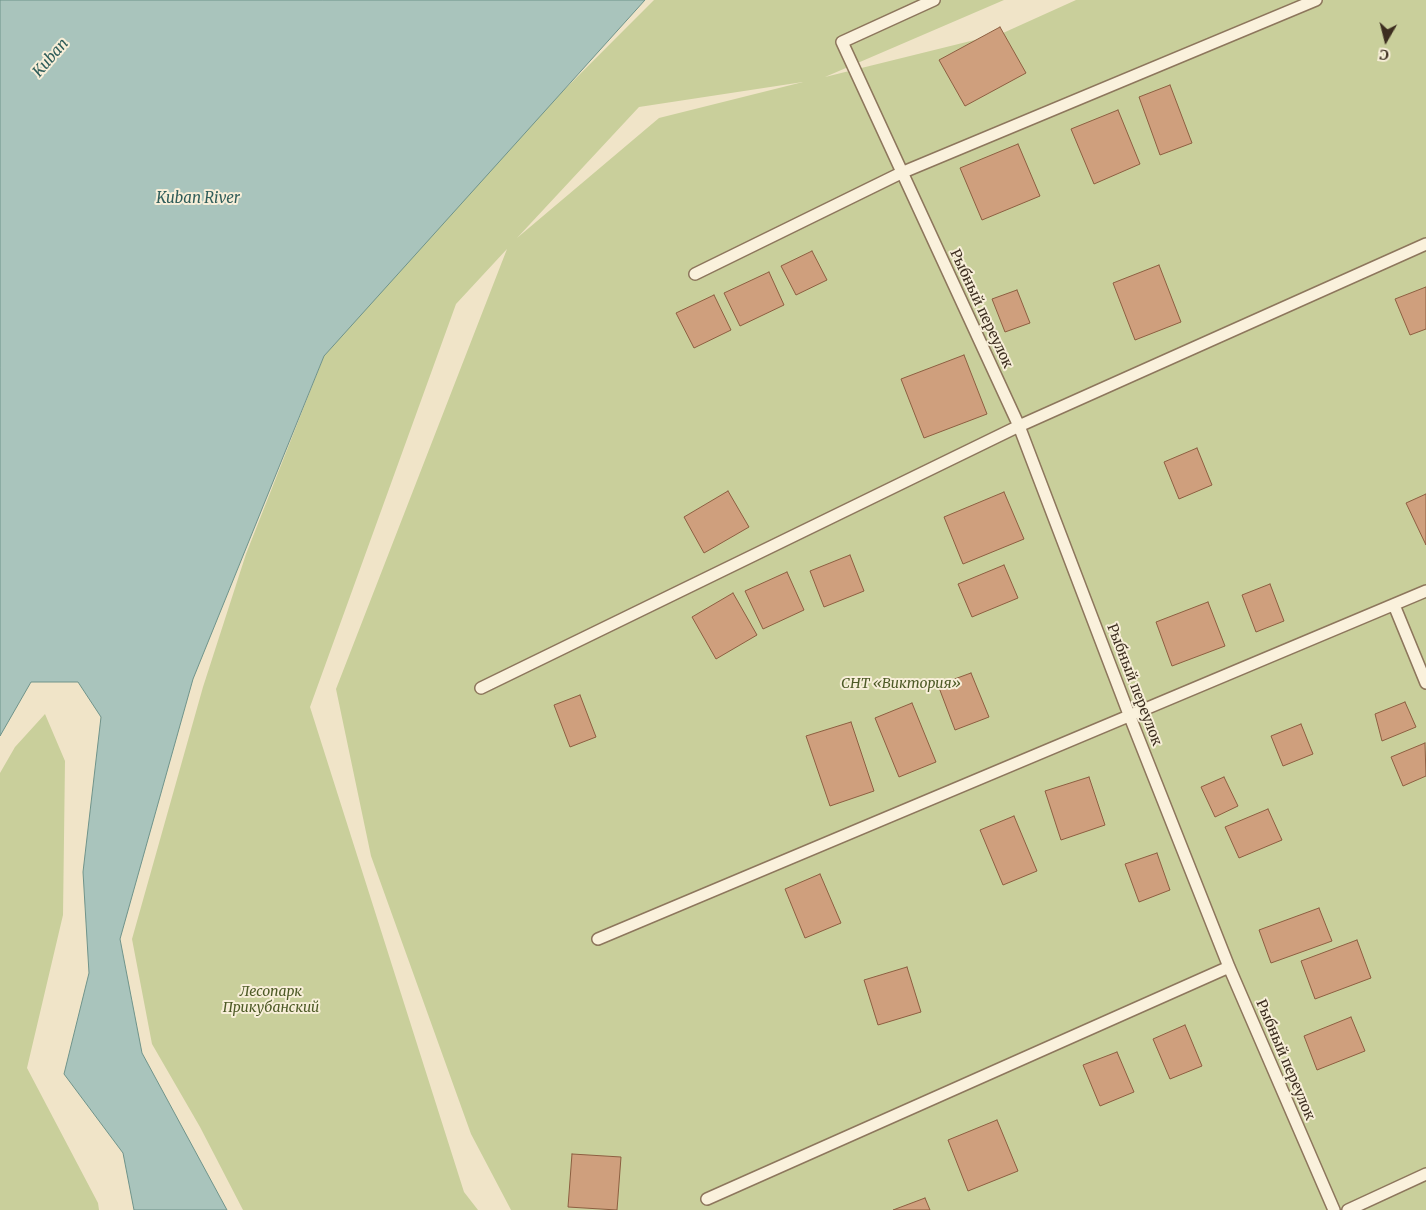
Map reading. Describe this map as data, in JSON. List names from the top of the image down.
{
  "streets": {
    "lane": ["Рыбный переулок"]
  },
  "water": ["Kuban", "Kuban River"],
  "parks": ["СНТ «Виктория»", "Лесопарк Прикубанский"],
  "north": "bottom"
}
